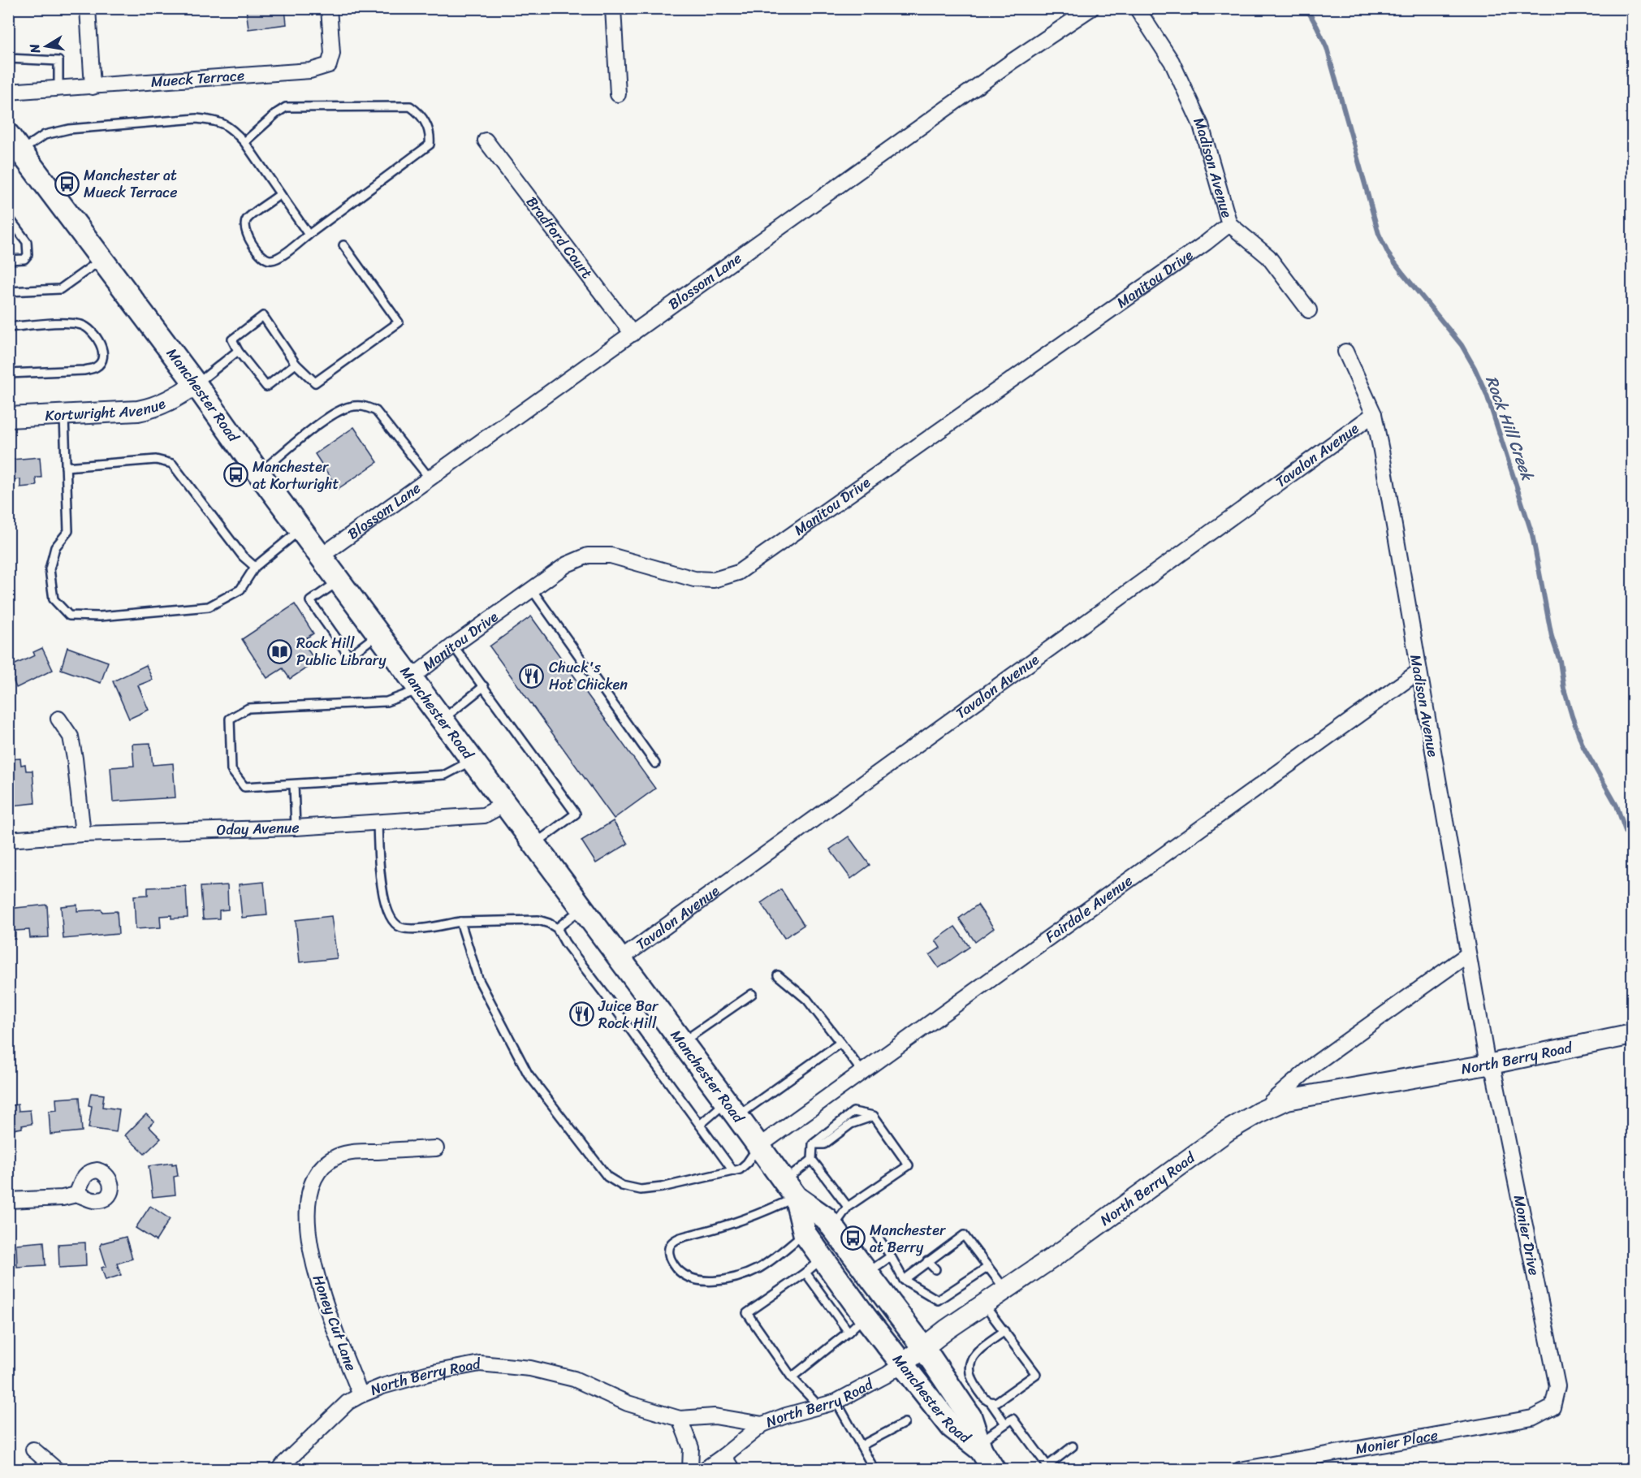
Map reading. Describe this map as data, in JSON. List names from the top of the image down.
{
  "streets": {
    "main road": ["Manchester Road", "Kortwright Avenue", "North Berry Road"],
    "street": [
      "Mueck Terrace",
      "Madison Avenue",
      "Bradford Court",
      "Manitou Drive",
      "Blossom Lane",
      "Tavalon Avenue",
      "Oday Avenue",
      "Fairdale Avenue",
      "Monier Drive",
      "Honey Cut Lane",
      "Monier Place"
    ]
  },
  "crossings": [
    ["Madison Avenue", "Manitou Drive"],
    ["Madison Avenue", "Tavalon Avenue"],
    ["Madison Avenue", "Fairdale Avenue"],
    ["Madison Avenue", "North Berry Road"],
    ["Madison Avenue", "Monier Drive"],
    ["Bradford Court", "Blossom Lane"],
    ["Manitou Drive", "Manchester Road"],
    ["Blossom Lane", "Manchester Road"],
    ["Manchester Road", "Kortwright Avenue"],
    ["Manchester Road", "Tavalon Avenue"],
    ["Manchester Road", "Oday Avenue"],
    ["Manchester Road", "Fairdale Avenue"],
    ["Manchester Road", "North Berry Road"],
    ["North Berry Road", "Monier Drive"],
    ["North Berry Road", "Honey Cut Lane"],
    ["Monier Drive", "Monier Place"]
  ],
  "water": ["Rock Hill Creek"],
  "places": {
    "bus stop": ["Manchester at Mueck Terrace", "Manchester at Kortwright", "Manchester at Berry"],
    "library": ["Rock Hill Public Library"],
    "restaurant": ["Chuck's Hot Chicken", "Juice Bar Rock Hill"]
  },
  "north": "left"
}
